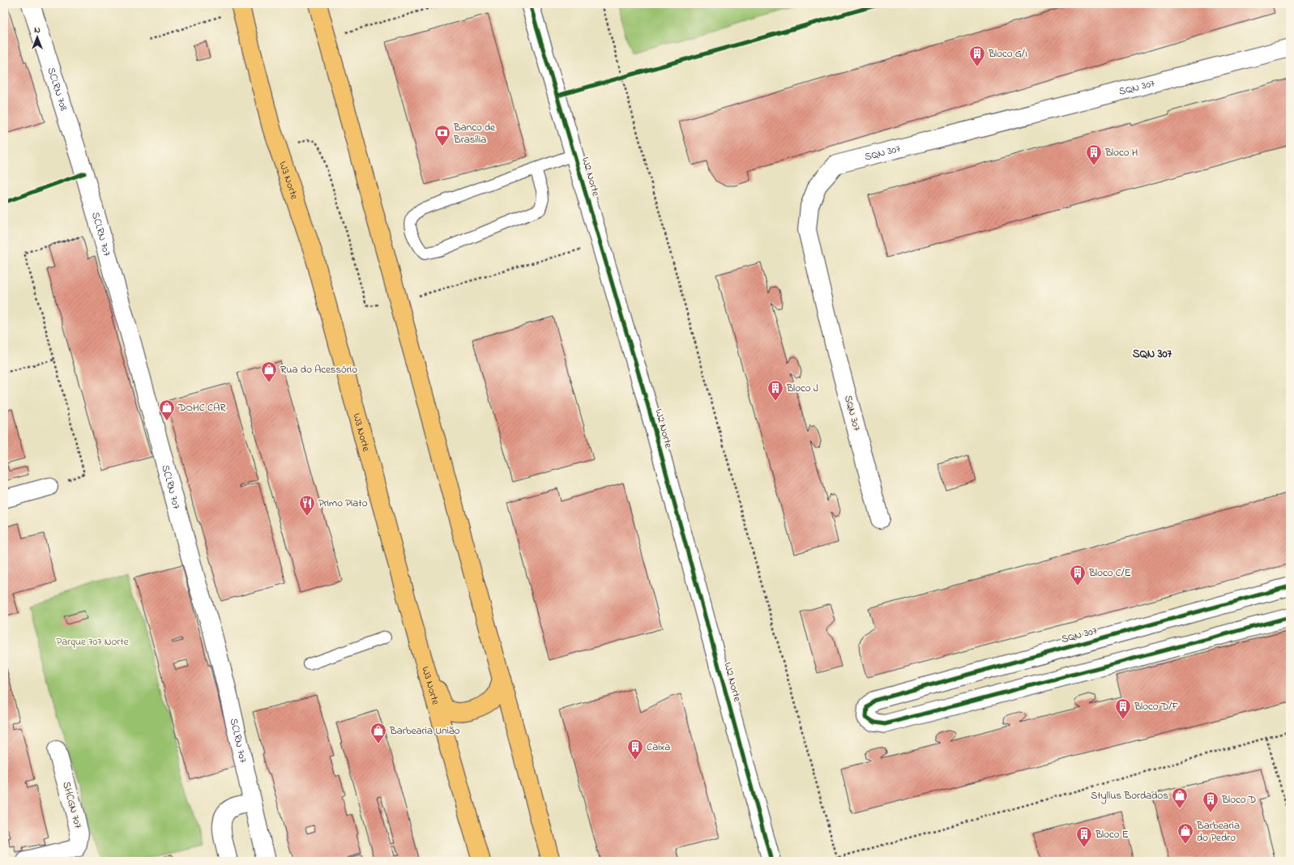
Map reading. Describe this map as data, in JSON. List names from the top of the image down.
{
  "streets": {
    "main road": ["W3 Norte"],
    "street": [
      "SQN 307",
      "SCLRN 708",
      "W2 Norte",
      "SCLRN 707",
      "SHCGN 707"
    ]
  },
  "crossings": [
    ["SCLRN 708", "SCLRN 707"]
  ],
  "districts": ["SQN 307"],
  "parks": ["Parque 707 Norte"],
  "places": {
    "building": [
      "Bloco G/I",
      "Bloco H",
      "Bloco J",
      "Bloco C/E",
      "Bloco D/F",
      "Caixa",
      "Bloco D",
      "Bloco E"
    ],
    "bank": ["Banco de Brasília"],
    "shop": [
      "Rua do Acessório",
      "DOHC CAR",
      "Barbearia União",
      "Styllus Bordados",
      "Barbearia do Pedro"
    ],
    "restaurant": ["Primo Piato"]
  },
  "north": "top"
}
